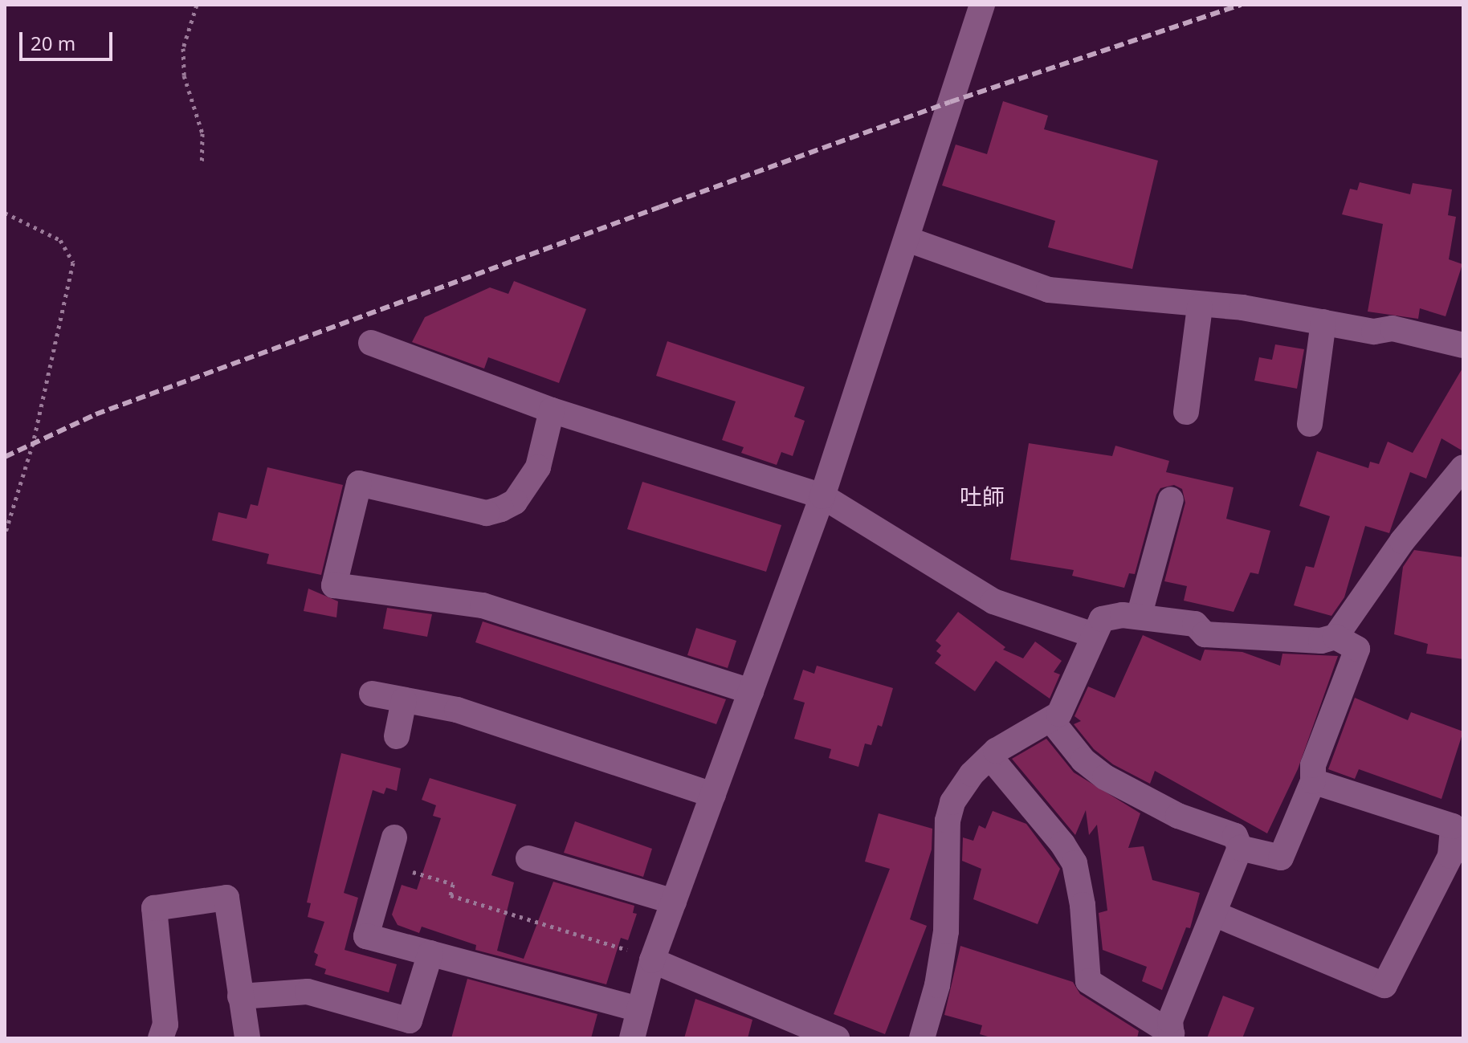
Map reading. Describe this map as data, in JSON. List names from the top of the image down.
{
  "districts": ["吐師"],
  "scale_bar": "20 m"
}
